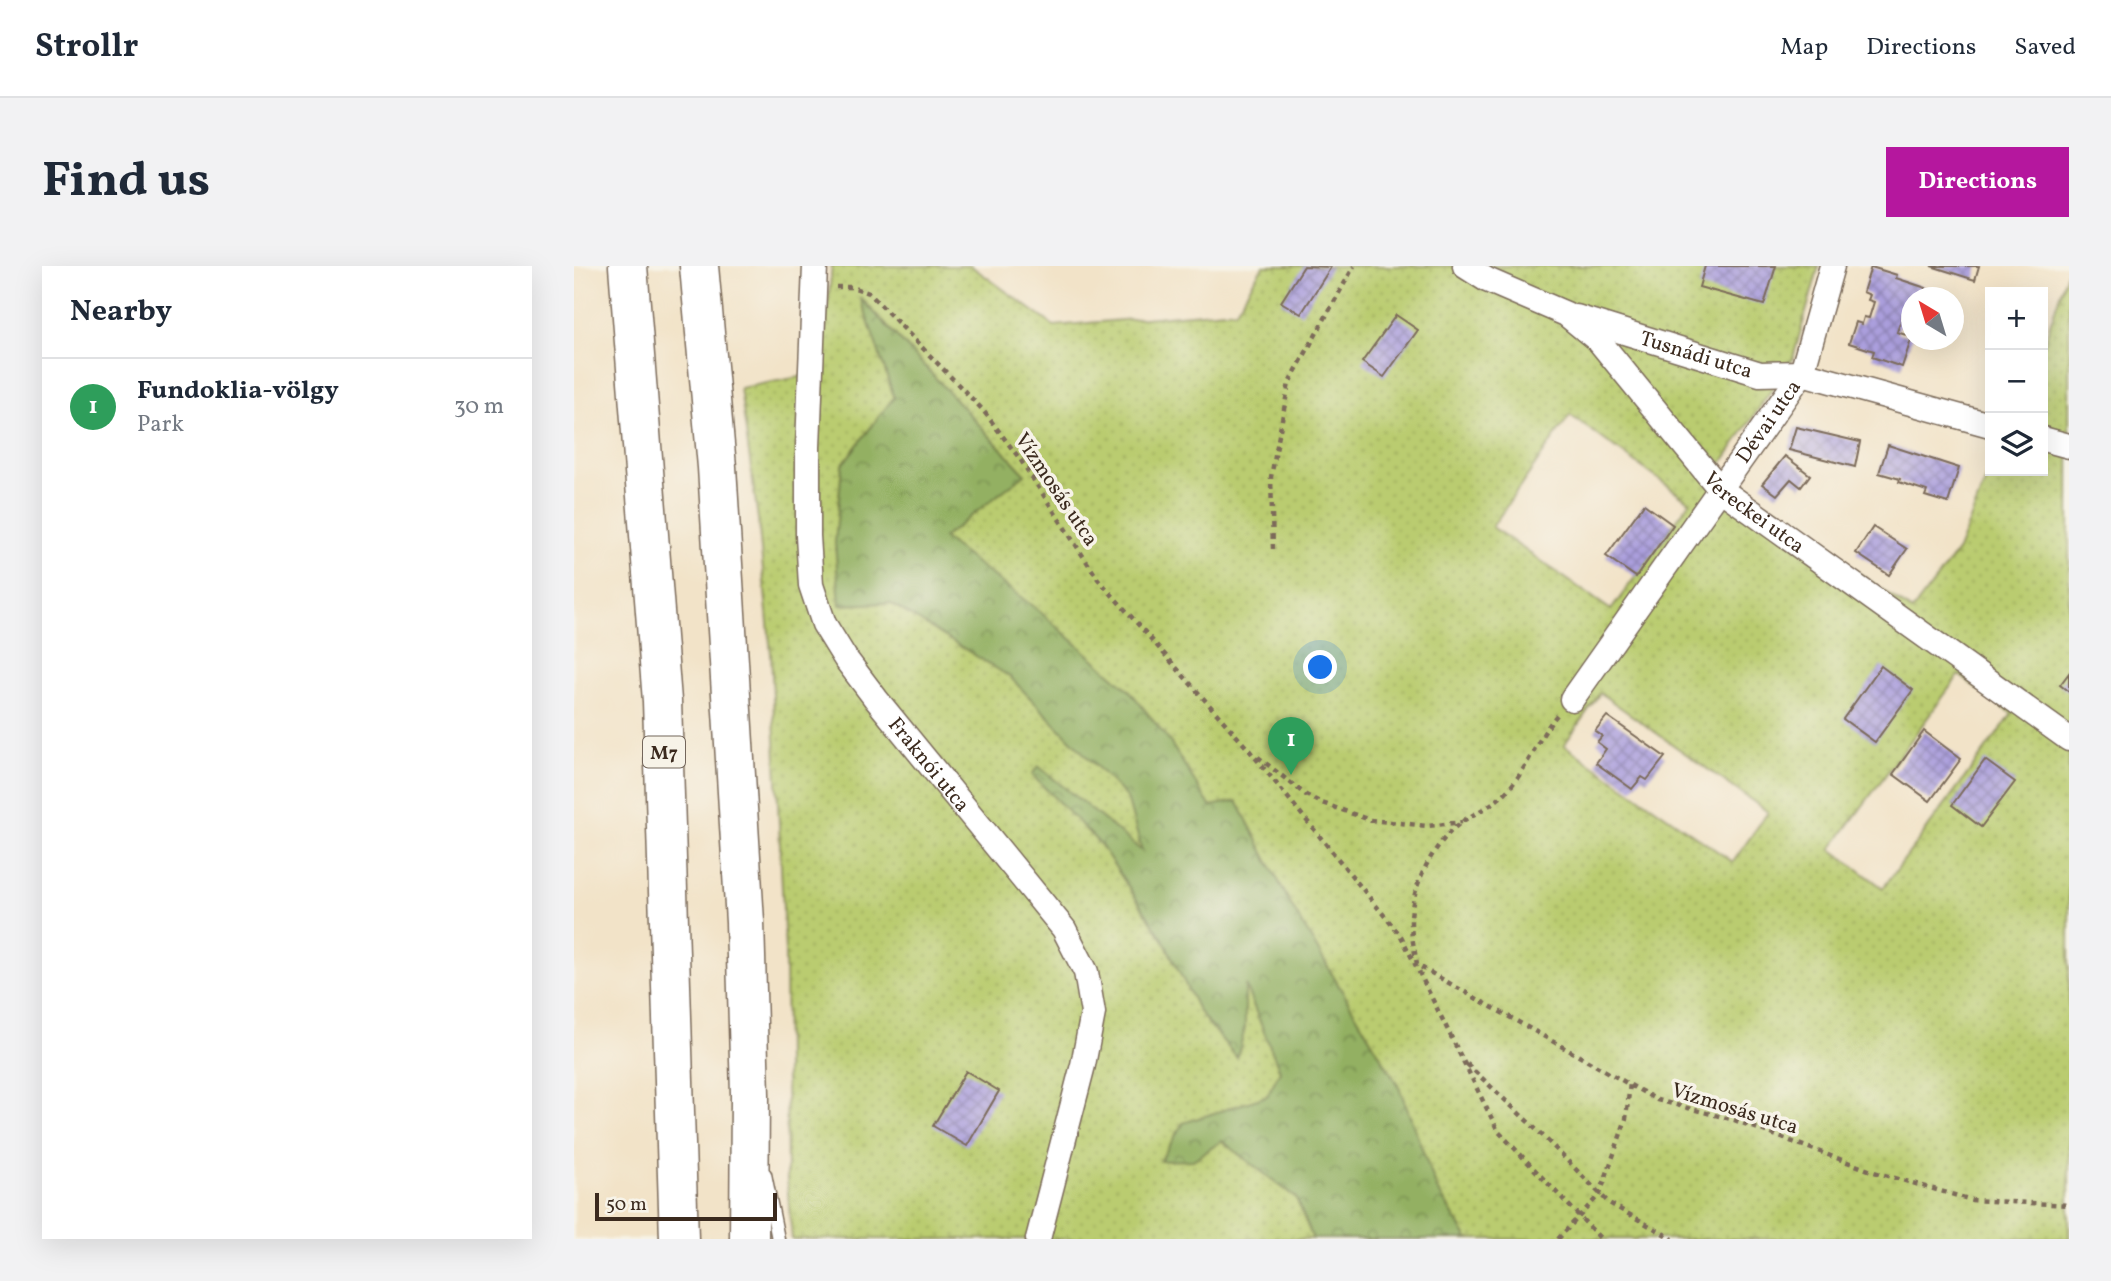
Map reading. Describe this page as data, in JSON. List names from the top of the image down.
{
  "streets": {
    "highway": ["M7"],
    "street": [
      "Tusnádi utca",
      "Dévai utca",
      "Vereckei utca",
      "Fraknói utca"
    ],
    "path": ["Vízmosás utca"]
  },
  "crossings": [
    ["Tusnádi utca", "Dévai utca"],
    ["Tusnádi utca", "Vereckei utca"],
    ["Dévai utca", "Vereckei utca"],
    ["Vízmosás utca", "Fraknói utca"]
  ],
  "scale_bar": "50 m",
  "north": "top left",
  "page": {
    "header": "Strollr",
    "nav": ["Map", "Directions", "Saved"],
    "buttons": "Directions",
    "title": "Find us",
    "heading": "Nearby",
    "map_buttons": ["+", "−"],
    "list": [
      {
        "mark": "1",
        "name": "Fundoklia-völgy",
        "note": "Park",
        "value": "30 m"
      }
    ],
    "pins": "1",
    "scale": "50 m"
  }
}
